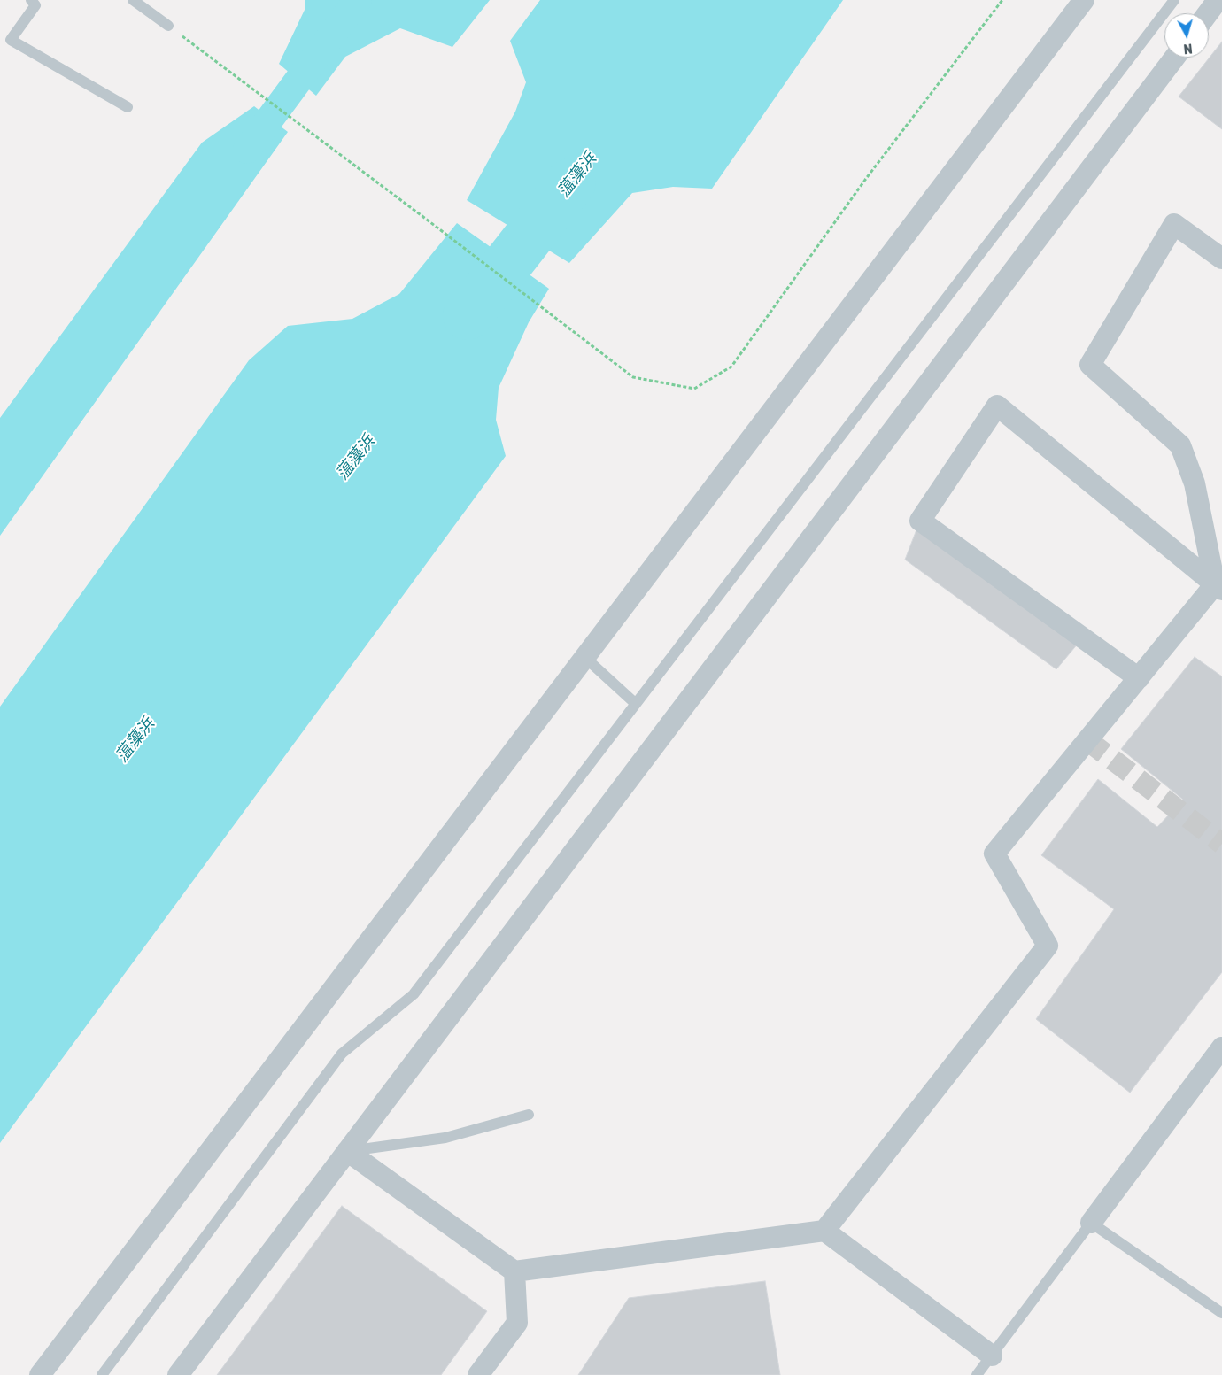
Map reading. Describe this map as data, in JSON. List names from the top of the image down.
{
  "water": ["蕰藻浜"],
  "north": "bottom"
}
